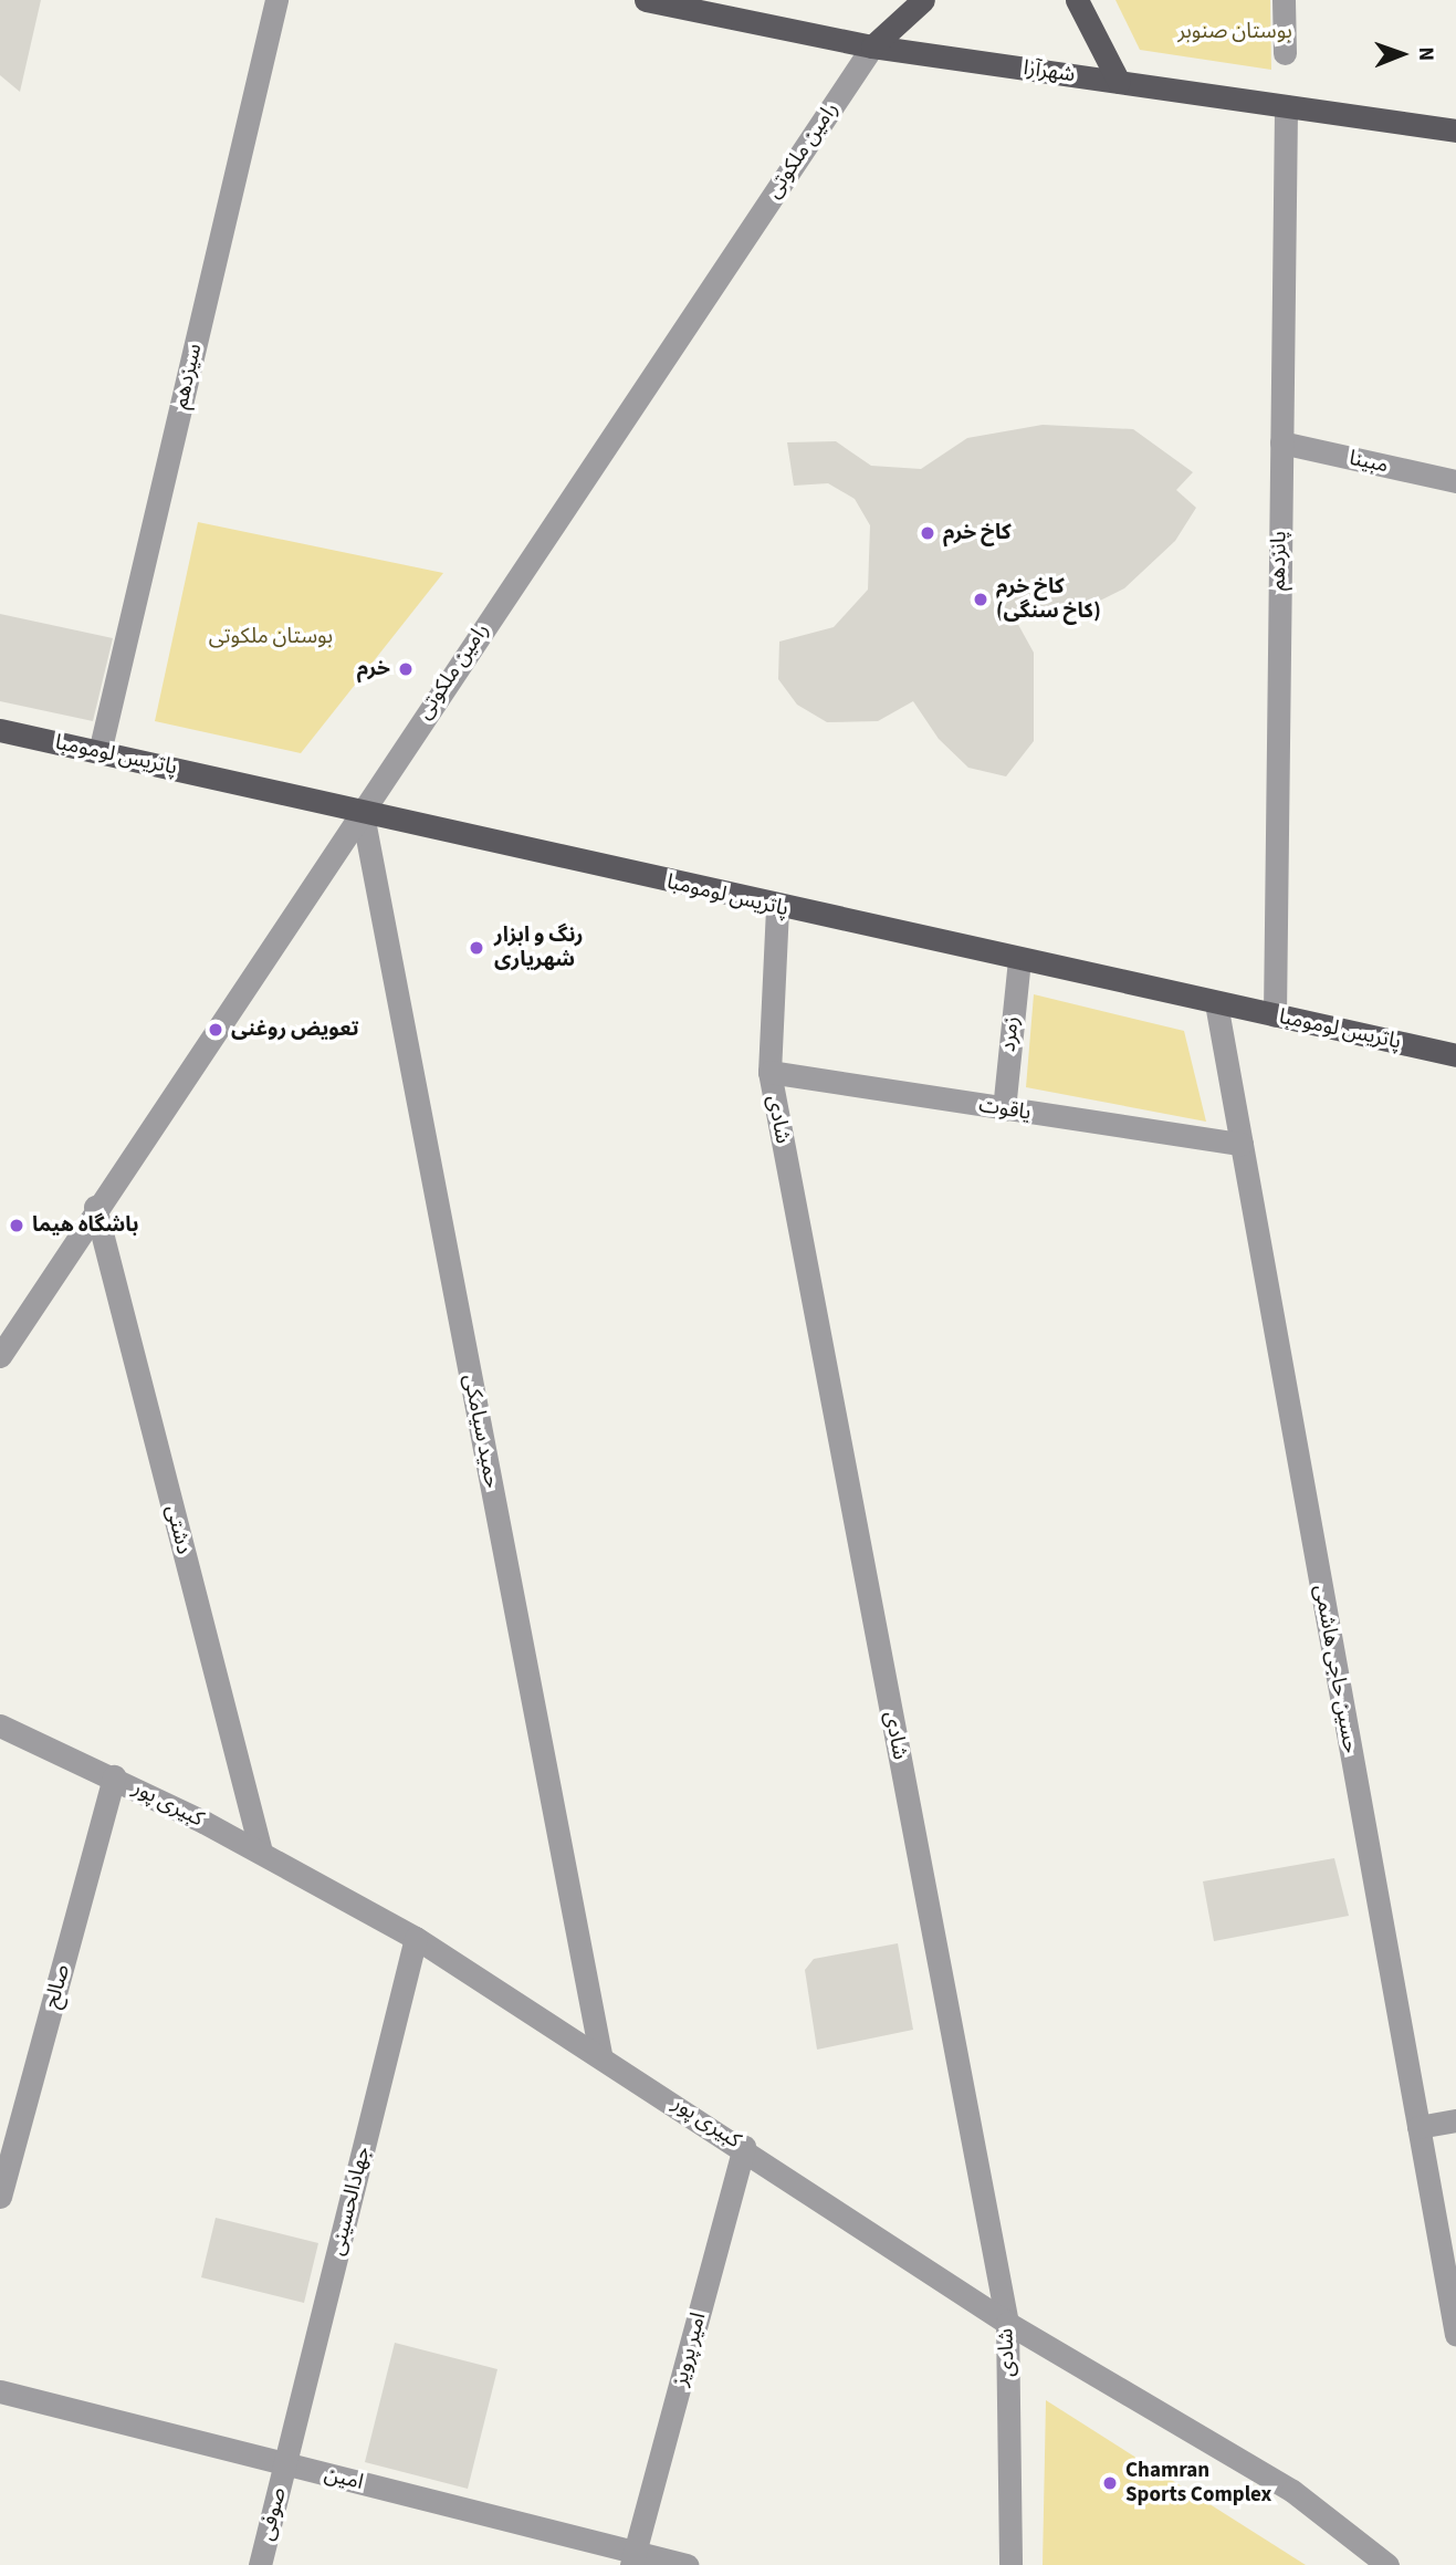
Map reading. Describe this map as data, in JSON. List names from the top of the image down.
{
  "streets": {
    "main road": ["شهرآرا", "رامین ملکوتی", "پاتریس لومومبا"],
    "street": [
      "سیزدهم",
      "مبینا",
      "پانزدهم",
      "زمرد",
      "یاقوت",
      "شادی",
      "حمید سیامکی",
      "دشتی",
      "حسین حاجی هاشمی",
      "کبیری پور",
      "صالح",
      "جهادالحسینی",
      "امیر پرویز",
      "امین",
      "صوفی"
    ]
  },
  "crossings": [
    ["شهرآرا", "رامین ملکوتی"],
    ["شهرآرا", "پانزدهم"],
    ["رامین ملکوتی", "پاتریس لومومبا"],
    ["رامین ملکوتی", "حمید سیامکی"],
    ["رامین ملکوتی", "دشتی"],
    ["سیزدهم", "پاتریس لومومبا"],
    ["مبینا", "پانزدهم"],
    ["پانزدهم", "پاتریس لومومبا"],
    ["پاتریس لومومبا", "زمرد"],
    ["پاتریس لومومبا", "شادی"],
    ["پاتریس لومومبا", "حمید سیامکی"],
    ["پاتریس لومومبا", "حسین حاجی هاشمی"],
    ["زمرد", "یاقوت"],
    ["یاقوت", "شادی"],
    ["یاقوت", "حسین حاجی هاشمی"],
    ["شادی", "کبیری پور"],
    ["حمید سیامکی", "کبیری پور"],
    ["دشتی", "کبیری پور"],
    ["کبیری پور", "صالح"],
    ["کبیری پور", "جهادالحسینی"],
    ["کبیری پور", "امیر پرویز"],
    ["جهادالحسینی", "امین"],
    ["جهادالحسینی", "صوفی"],
    ["امیر پرویز", "امین"],
    ["امین", "صوفی"]
  ],
  "parks": ["بوستان صنوبر", "بوستان ملکوتی"],
  "places": [
    "کاخ خرم",
    "کاخ خرم (کاخ سنگی)",
    "خرم",
    "رنگ و ابزار شهریاری",
    "تعویض روغنی",
    "باشگاه هیما",
    "Chamran Sports Complex"
  ],
  "north": "right"
}
